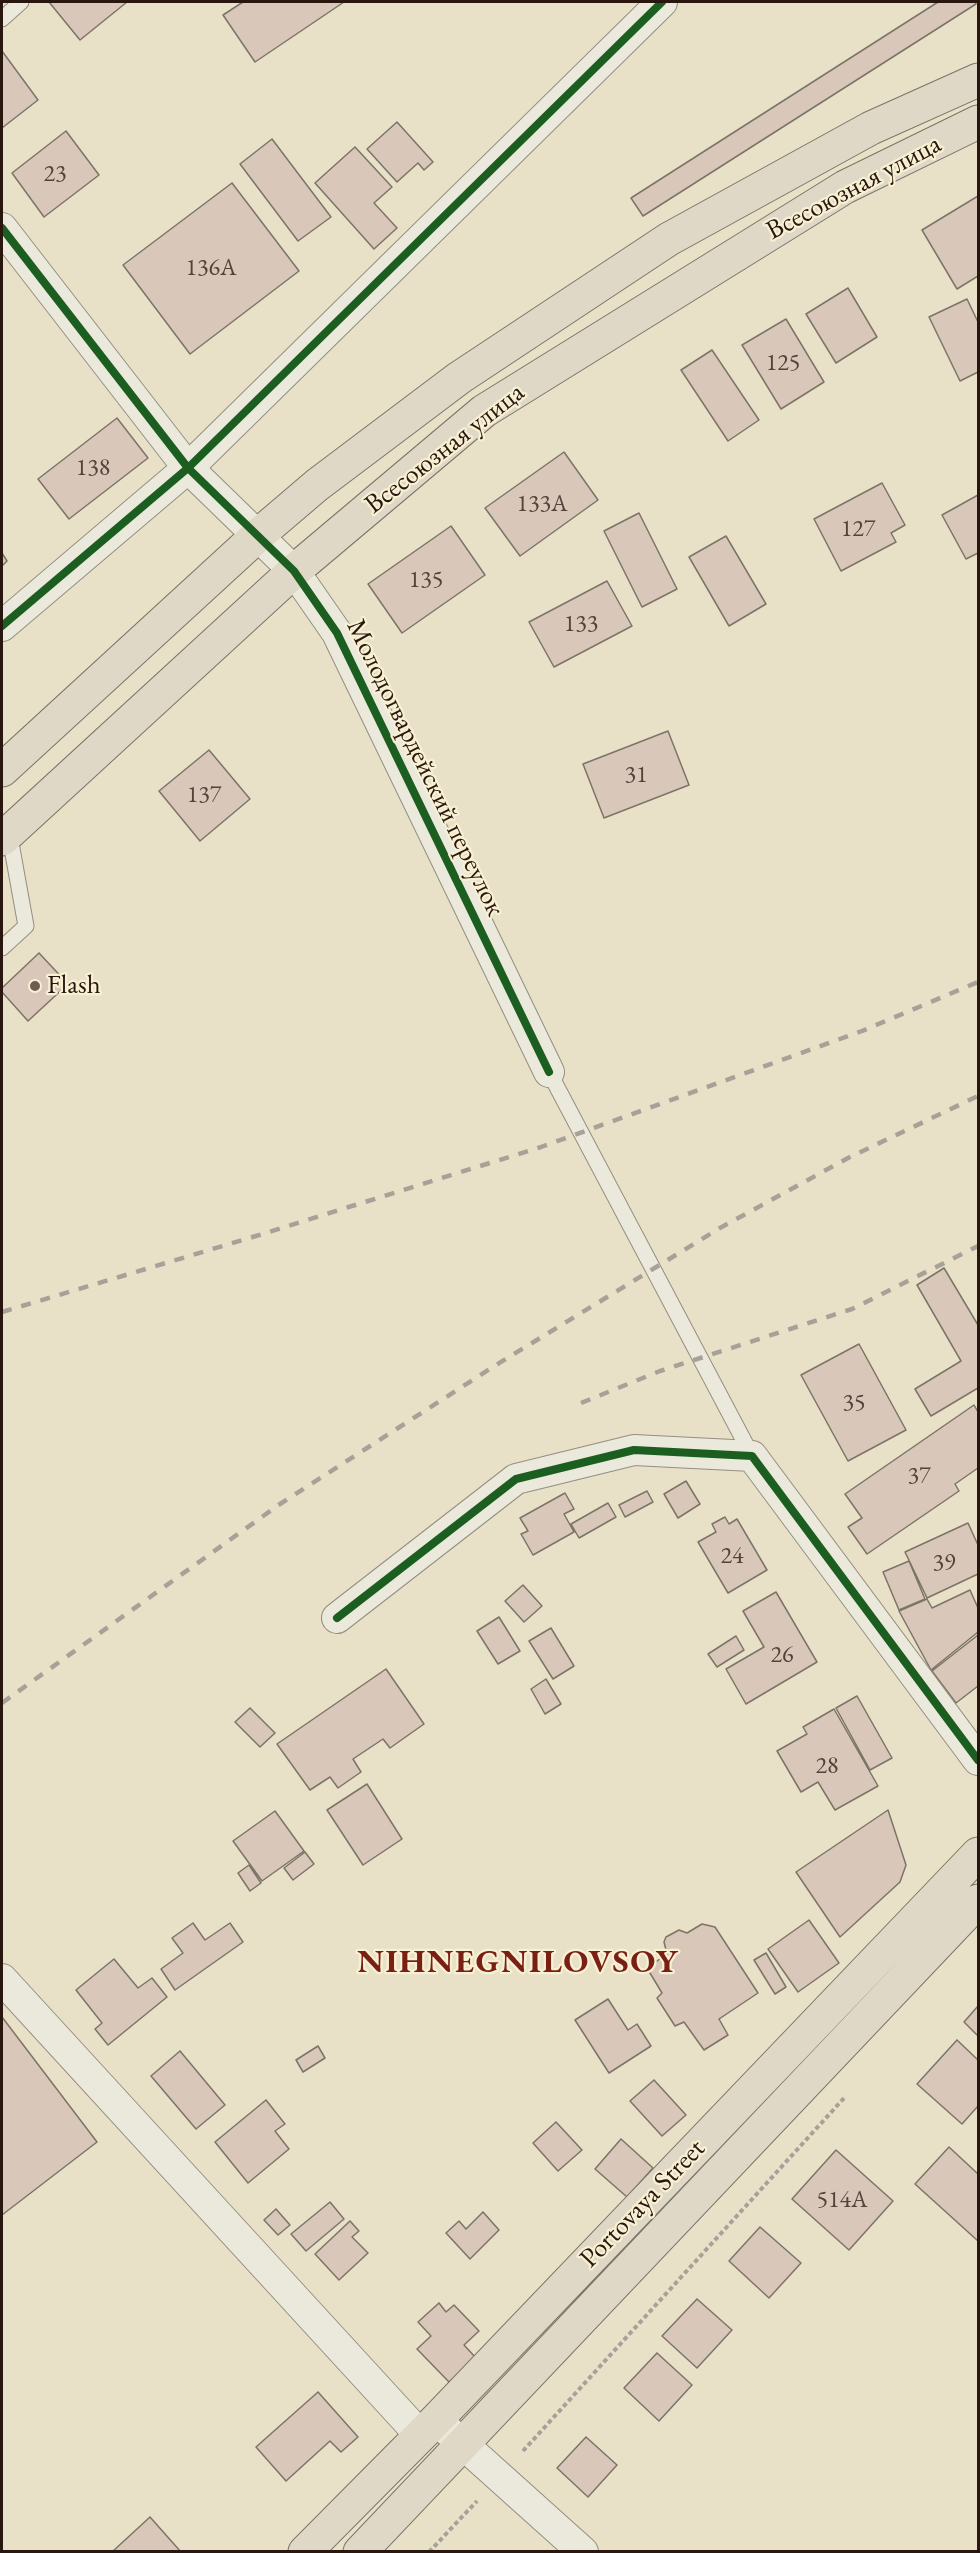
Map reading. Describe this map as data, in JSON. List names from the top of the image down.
{
  "streets": {
    "main road": ["Всесоюзная улица", "Portovaya Street"],
    "street": ["Молодогвардейский переулок"]
  },
  "crossings": [
    ["Всесоюзная улица", "Молодогвардейский переулок"]
  ],
  "districts": ["NIHNEGNILOVSOY"],
  "places": ["Flash"],
  "house_numbers": [
    "23",
    "136А",
    "125",
    "138",
    "133А",
    "127",
    "135",
    "133",
    "31",
    "137",
    "35",
    "37",
    "24",
    "39",
    "26",
    "28",
    "514А"
  ]
}
